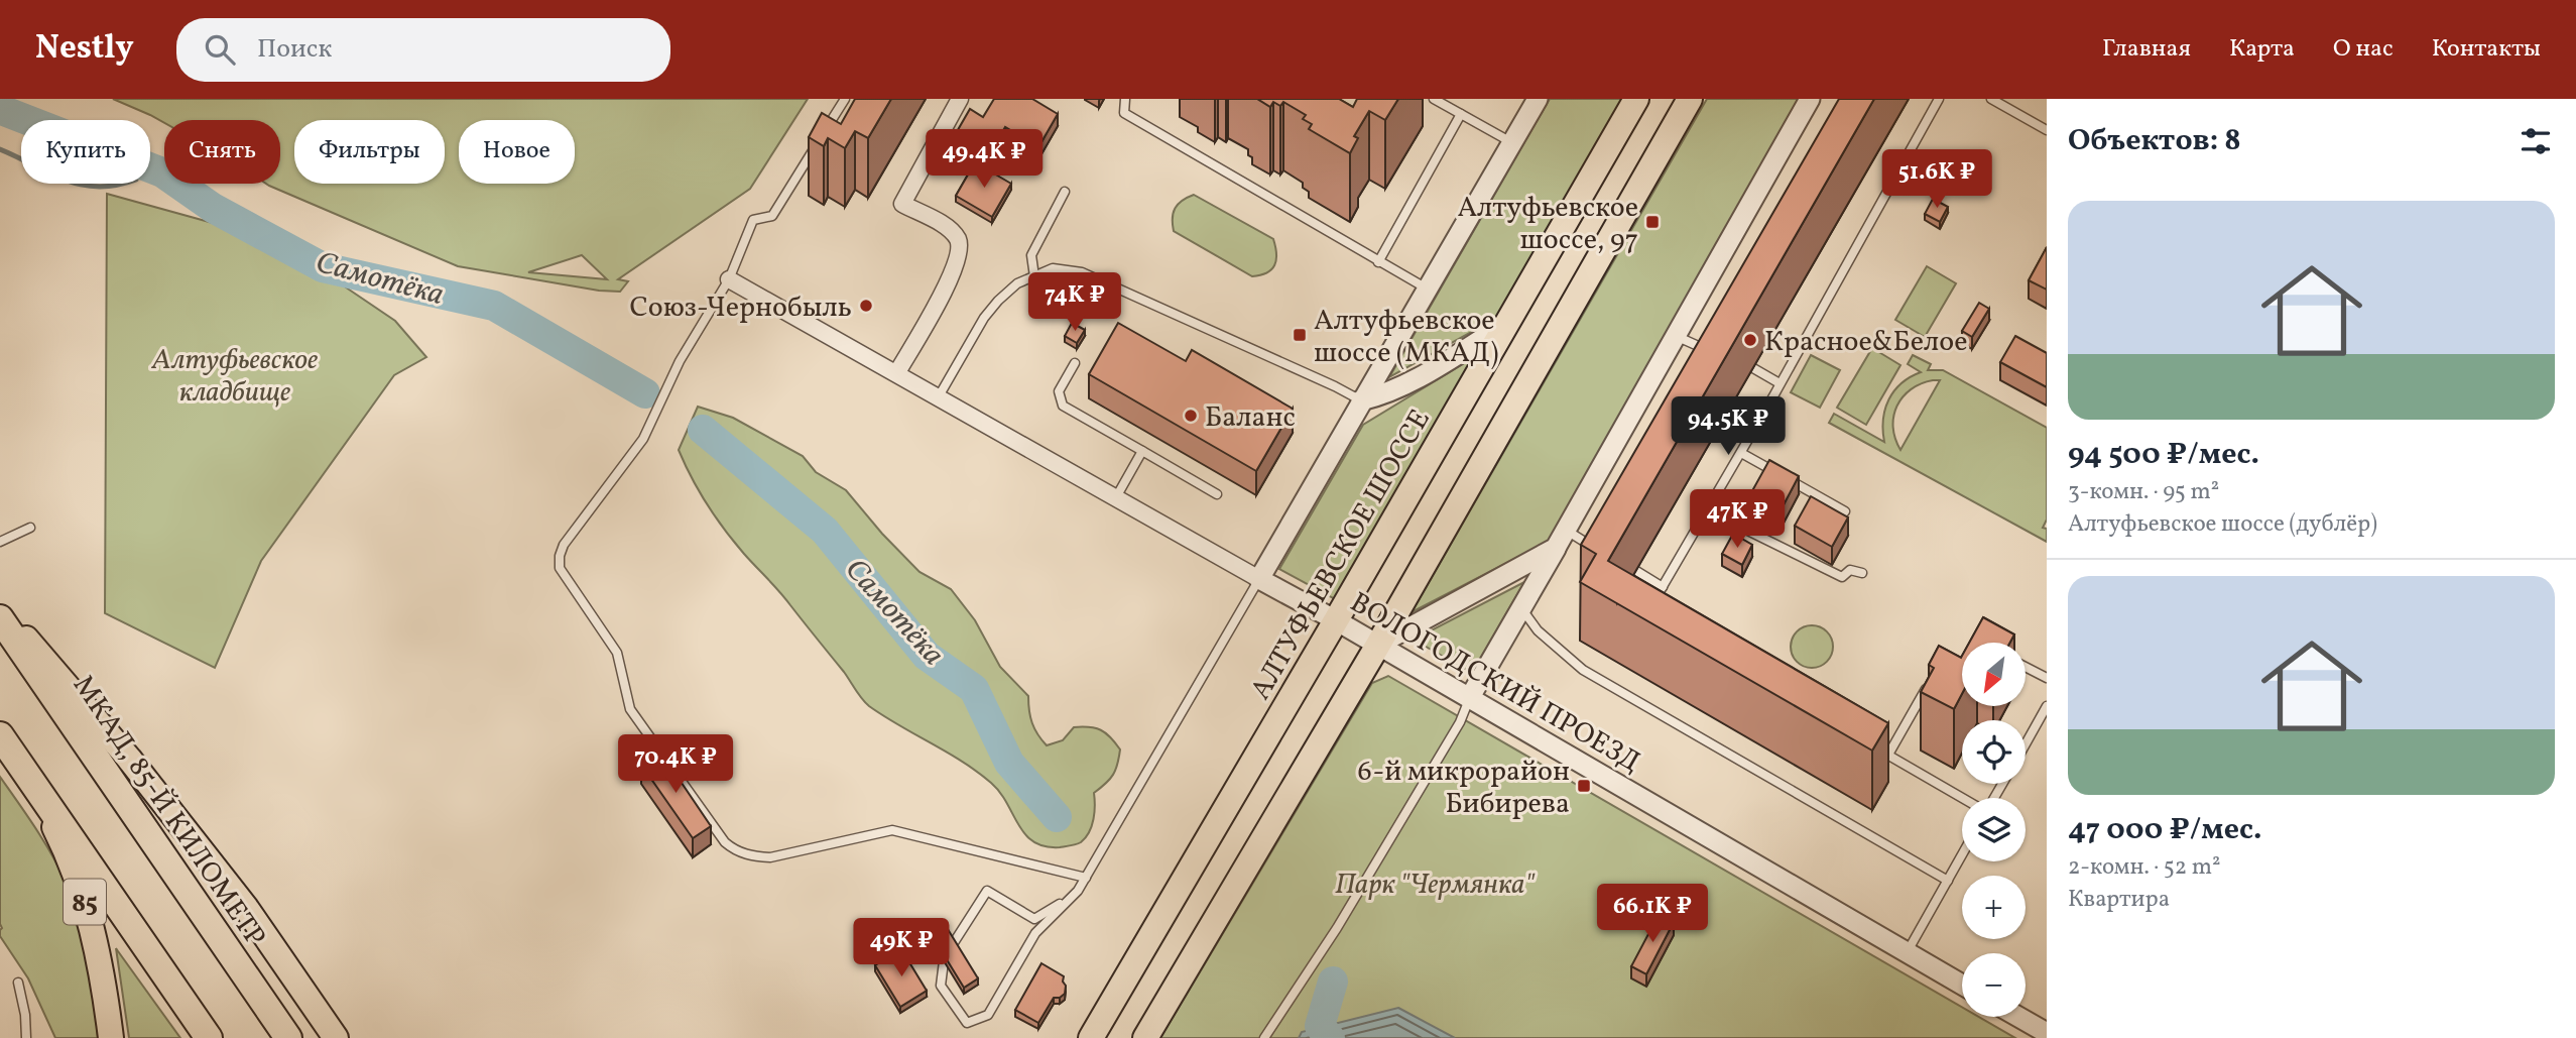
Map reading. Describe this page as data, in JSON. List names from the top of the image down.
{
  "streets": {
    "highway": ["МКАД, 85-Й КИЛОМЕТР"],
    "main road": ["АЛТУФЬЕВСКОЕ ШОССЕ", "85"],
    "street": ["ВОЛОГОДСКИЙ ПРОЕЗД"]
  },
  "crossings": [
    ["АЛТУФЬЕВСКОЕ ШОССЕ", "ВОЛОГОДСКИЙ ПРОЕЗД"]
  ],
  "water": ["Самотёка"],
  "parks": ["Алтуфьевское кладбище", "Парк \"Чермянка\""],
  "places": {
    "transit": ["Алтуфьевское шоссе, 97", "Алтуфьевское шоссе (МКАД)", "6-й микрорайон Бибирева"],
    "other": ["Союз-Чернобыль", "Красное&Белое", "Баланс"]
  },
  "north": "bottom left",
  "page": {
    "header": "Nestly",
    "search": "Поиск",
    "nav": [
      "Главная",
      "Карта",
      "О нас",
      "Контакты"
    ],
    "heading": "Объектов: 8",
    "chip": [
      "Купить",
      "Снять",
      "Фильтры",
      "Новое"
    ],
    "price": [
      "49.4K ₽",
      "51.6K ₽",
      "74K ₽",
      "94.5K ₽",
      "47K ₽",
      "70.4K ₽",
      "66.1K ₽",
      "49K ₽"
    ],
    "list": [
      {
        "name": "94 500 ₽/мес.",
        "note": "3-комн. · 95 m² · Алтуфьевское шоссе (дублёр)"
      },
      {
        "name": "47 000 ₽/мес.",
        "note": "2-комн. · 52 m² · Квартира"
      }
    ],
    "map_buttons": ["+", "−"]
  }
}
